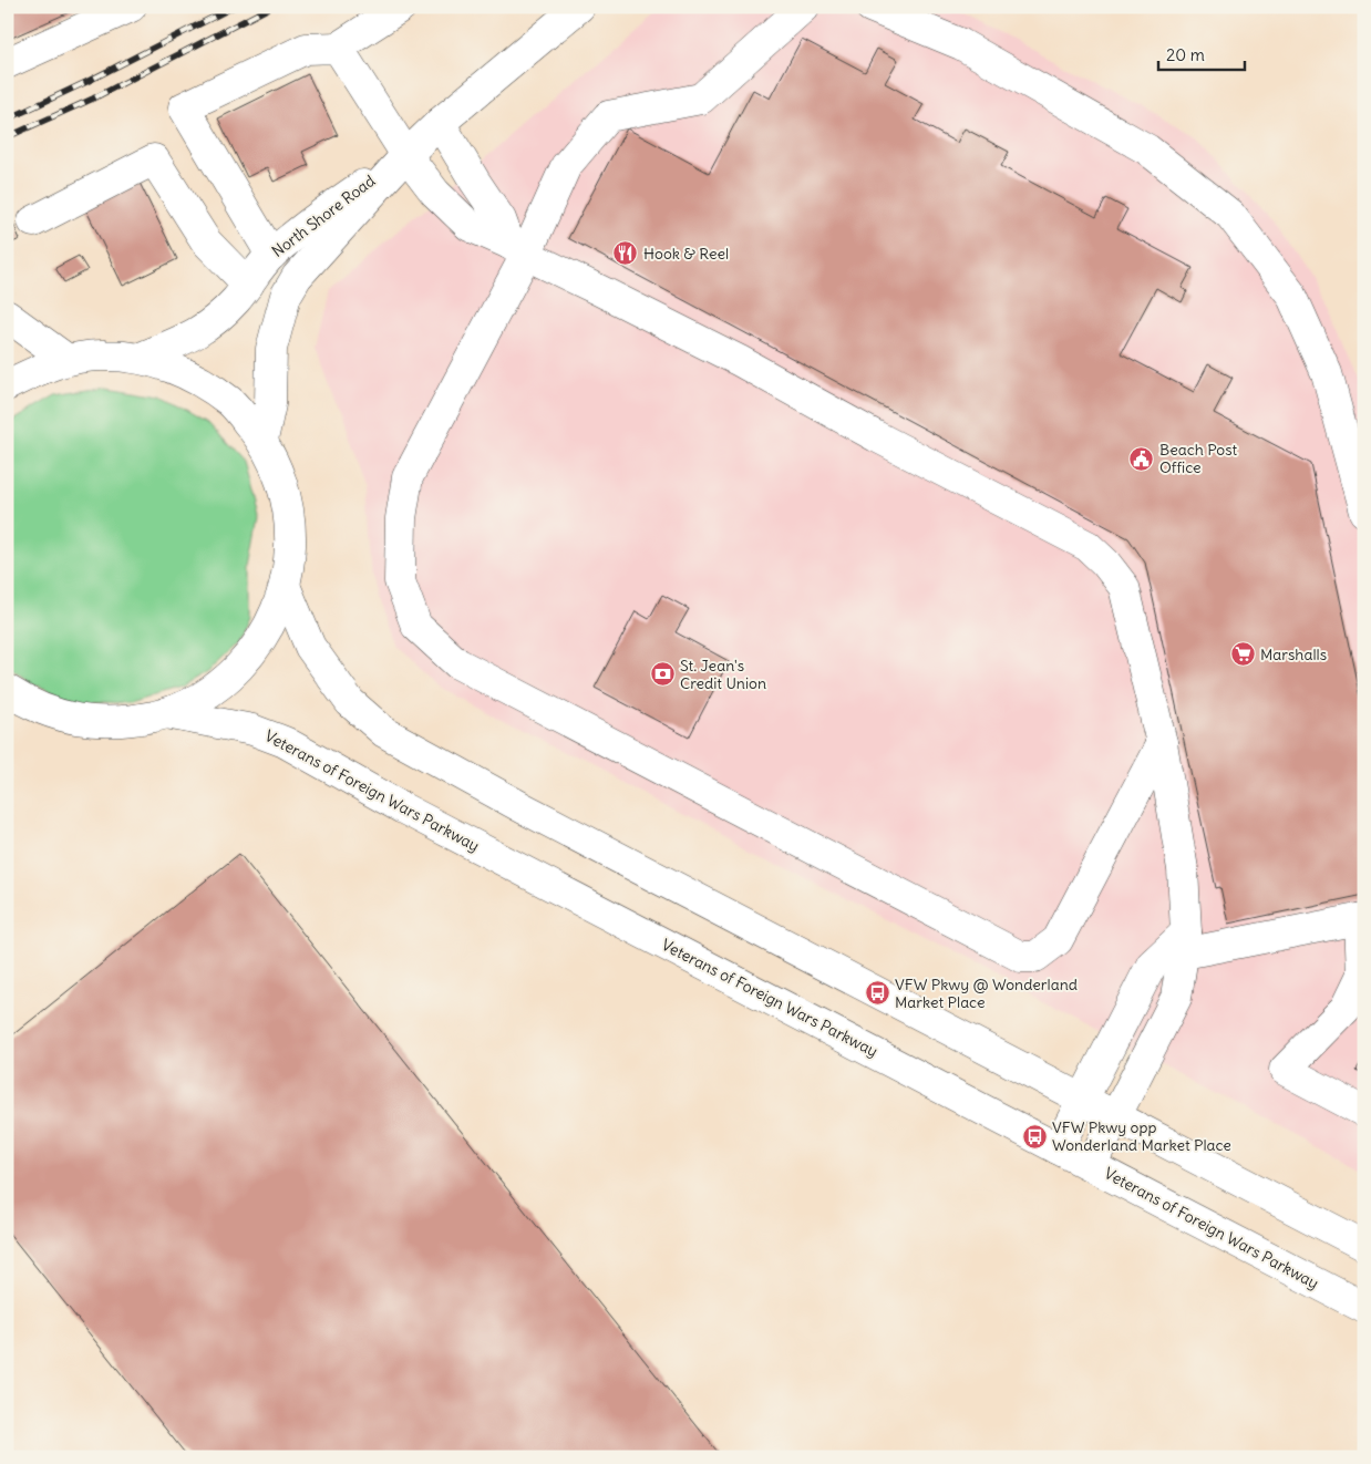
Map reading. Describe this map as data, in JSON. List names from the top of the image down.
{
  "streets": {
    "main road": ["North Shore Road", "Veterans of Foreign Wars Parkway"]
  },
  "places": {
    "restaurant": ["Hook & Reel"],
    "public building": ["Beach Post Office"],
    "supermarket": ["Marshalls"],
    "bank": ["St. Jean's Credit Union"],
    "bus stop": ["VFW Pkwy @ Wonderland Market Place", "VFW Pkwy opp Wonderland Market Place"]
  },
  "scale_bar": "20 m"
}
